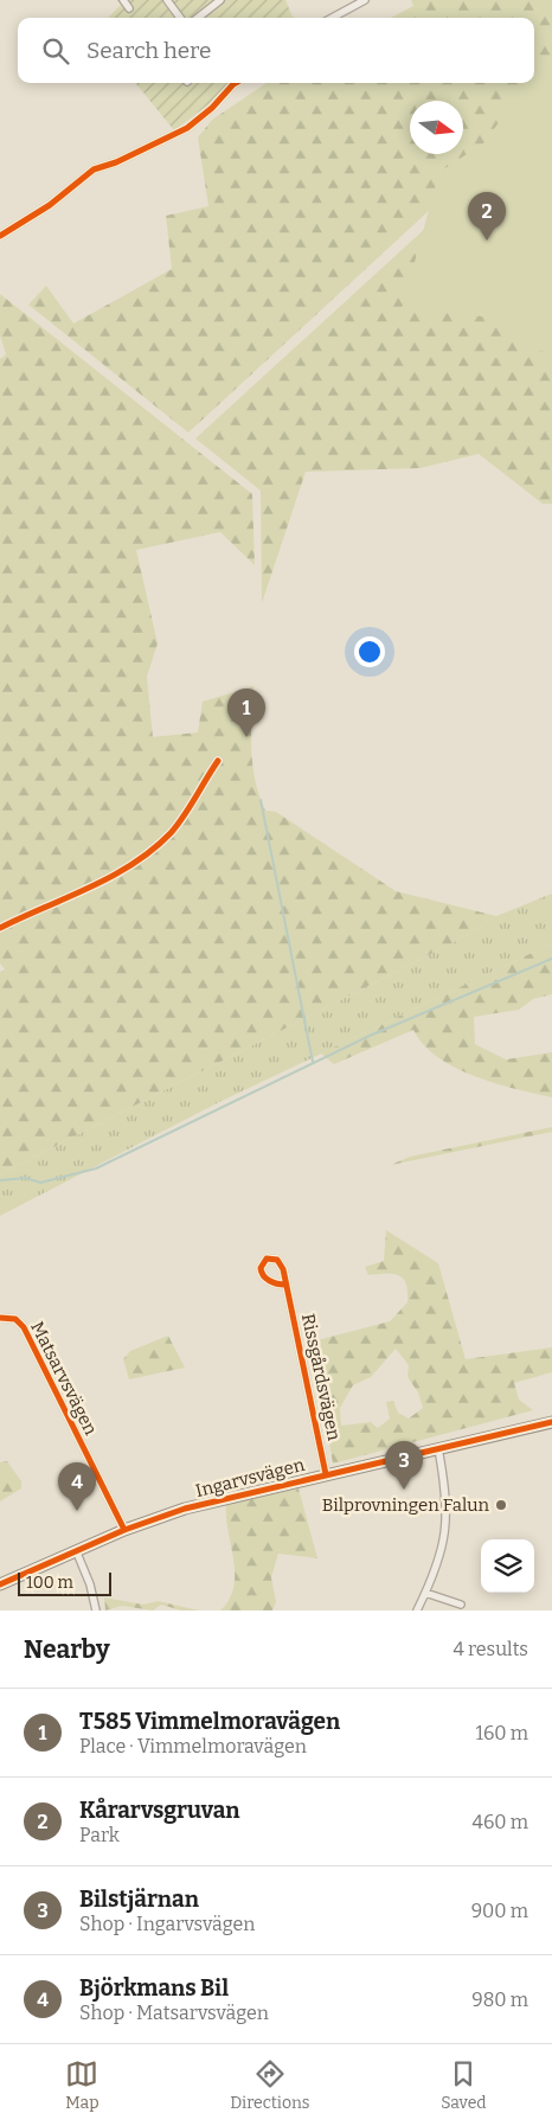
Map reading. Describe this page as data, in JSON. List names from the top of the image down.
{
  "streets": {
    "street": ["Rissgårdsvägen", "Matsarvsvägen", "Ingarvsvägen"]
  },
  "crossings": [
    ["Rissgårdsvägen", "Ingarvsvägen"],
    ["Matsarvsvägen", "Ingarvsvägen"]
  ],
  "places": ["Bilprovningen Falun"],
  "scale_bar": "100 m",
  "north": "right",
  "page": {
    "search": "Search here",
    "pins": [
      "2",
      "1",
      "3",
      "4"
    ],
    "scale": "100 m",
    "heading": ["Nearby", "4 results"],
    "list": [
      {
        "mark": "1",
        "name": "T585 Vimmelmoravägen",
        "note": "Place · Vimmelmoravägen",
        "value": "160 m"
      },
      {
        "mark": "2",
        "name": "Kårarvsgruvan",
        "note": "Park",
        "value": "460 m"
      },
      {
        "mark": "3",
        "name": "Bilstjärnan",
        "note": "Shop · Ingarvsvägen",
        "value": "900 m"
      },
      {
        "mark": "4",
        "name": "Björkmans Bil",
        "note": "Shop · Matsarvsvägen",
        "value": "980 m"
      }
    ],
    "nav": ["Map", "Directions", "Saved"]
  }
}
